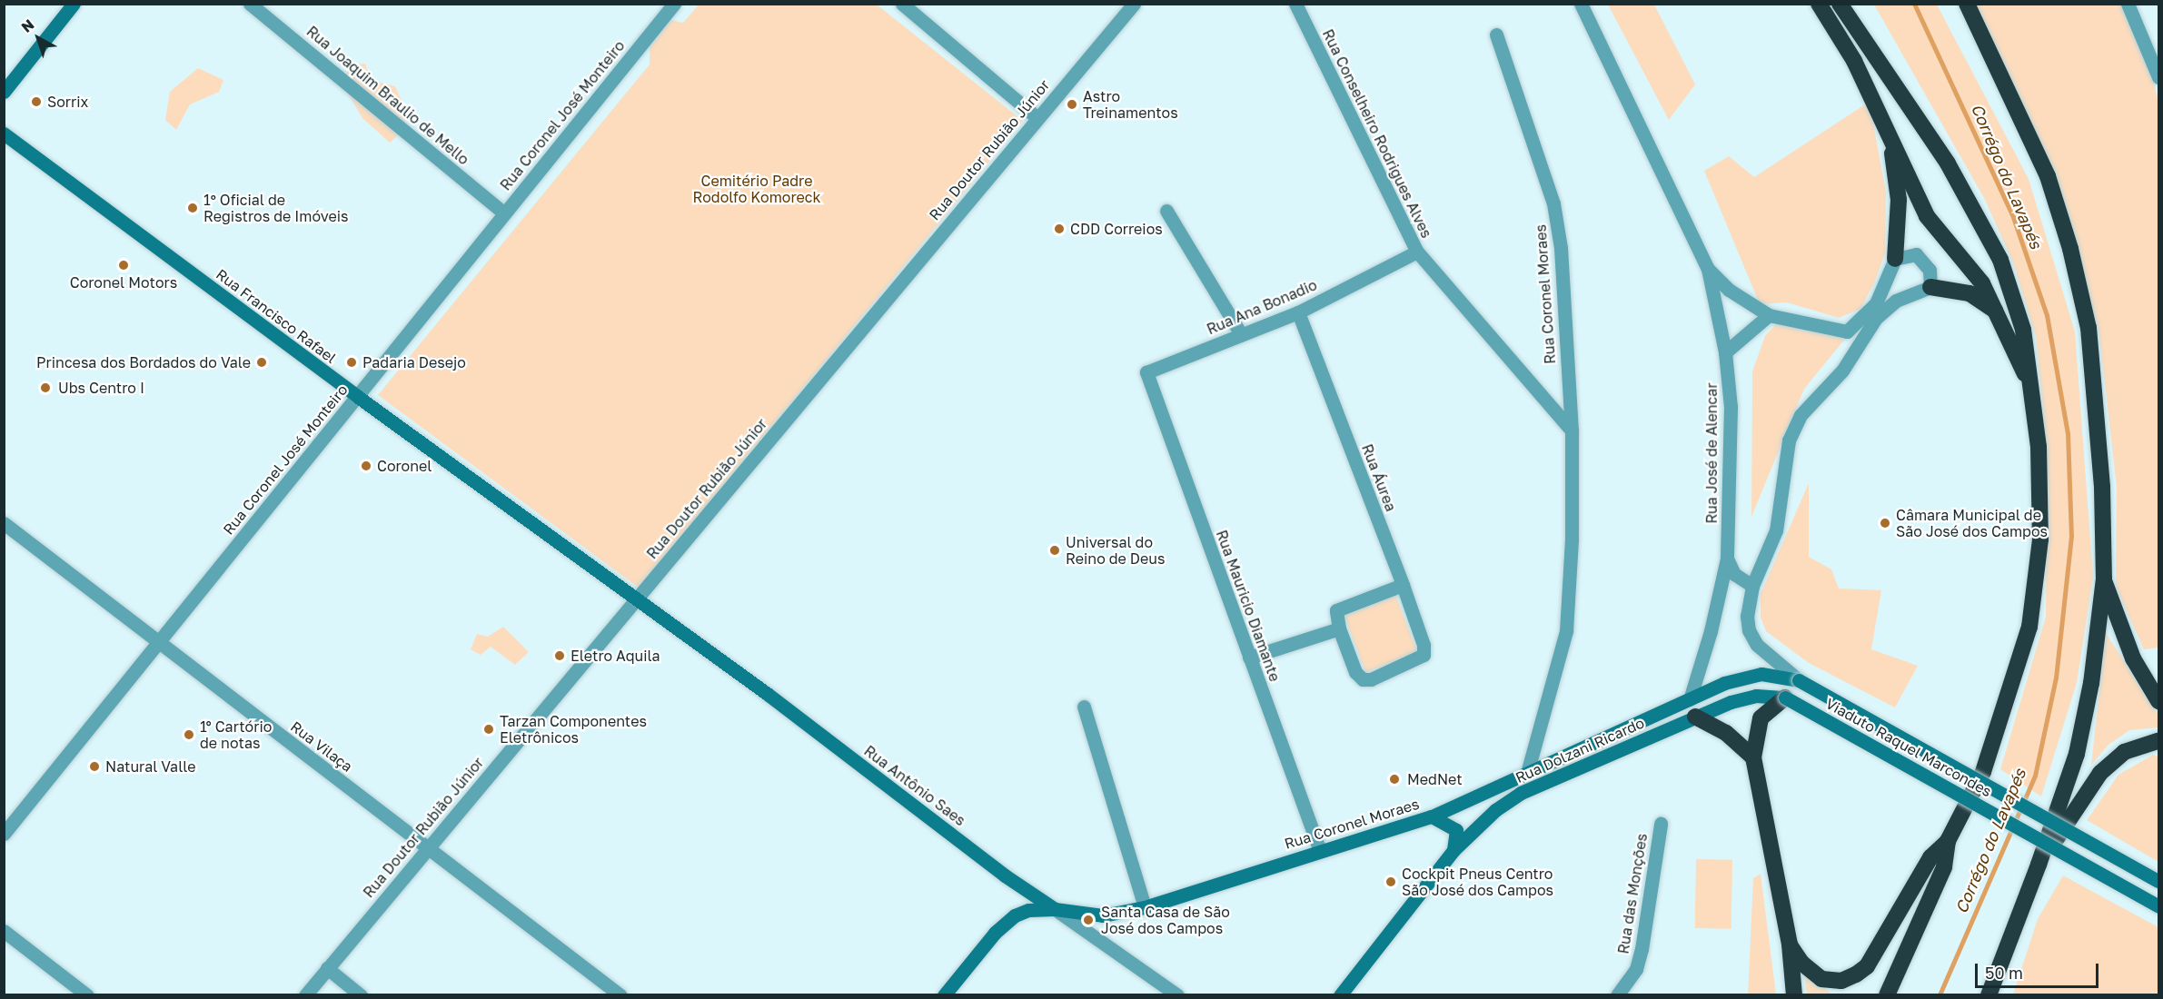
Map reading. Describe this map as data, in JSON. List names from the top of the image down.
{
  "streets": {
    "main road": [
      "Rua Coronel Moraes",
      "Rua Francisco Rafael",
      "Viaduto Raquel Marcondes",
      "Rua Dolzani Ricardo",
      "Rua Antônio Saes"
    ],
    "street": [
      "Rua Joaquim Braulio de Mello",
      "Rua Coronel José Monteiro",
      "Rua Conselheiro Rodrigues Alves",
      "Rua Doutor Rubião Júnior",
      "Rua Ana Bonadio",
      "Rua José de Alencar",
      "Rua Áurea",
      "Rua Mauricio Diamante",
      "Rua Vilaça",
      "Rua das Monções"
    ]
  },
  "crossings": [
    ["Rua Joaquim Braulio de Mello", "Rua Coronel José Monteiro"],
    ["Rua Coronel José Monteiro", "Rua Francisco Rafael"],
    ["Rua Coronel José Monteiro", "Rua Vilaça"],
    ["Rua Conselheiro Rodrigues Alves", "Rua Coronel Moraes"],
    ["Rua Conselheiro Rodrigues Alves", "Rua Ana Bonadio"],
    ["Rua Doutor Rubião Júnior", "Rua Francisco Rafael"],
    ["Rua Doutor Rubião Júnior", "Rua Vilaça"],
    ["Rua Doutor Rubião Júnior", "Rua Antônio Saes"],
    ["Rua Coronel Moraes", "Rua José de Alencar"],
    ["Rua Coronel Moraes", "Rua Mauricio Diamante"],
    ["Rua Coronel Moraes", "Viaduto Raquel Marcondes"],
    ["Rua Coronel Moraes", "Rua Antônio Saes"],
    ["Rua Ana Bonadio", "Rua Áurea"],
    ["Rua Ana Bonadio", "Rua Mauricio Diamante"],
    ["Rua Francisco Rafael", "Rua Antônio Saes"],
    ["Viaduto Raquel Marcondes", "Rua Dolzani Ricardo"]
  ],
  "water": ["Corrégo do Lavapés"],
  "parks": ["Cemitério Padre Rodolfo Komoreck"],
  "places": [
    "Sorrix",
    "Astro Treinamentos",
    "1º Oficial de Registros de Imóveis",
    "CDD Correios",
    "Coronel Motors",
    "Princesa dos Bordados do Vale",
    "Padaria Desejo",
    "Ubs Centro I",
    "Coronel",
    "Câmara Municipal de São José dos Campos",
    "Universal do Reino de Deus",
    "Eletro Aquila",
    "Tarzan Componentes Eletrônicos",
    "1° Cartório de notas",
    "Natural Valle",
    "MedNet",
    "Cockpit Pneus Centro São José dos Campos",
    "Santa Casa de São José dos Campos"
  ],
  "scale_bar": "50 m",
  "north": "top left"
}
